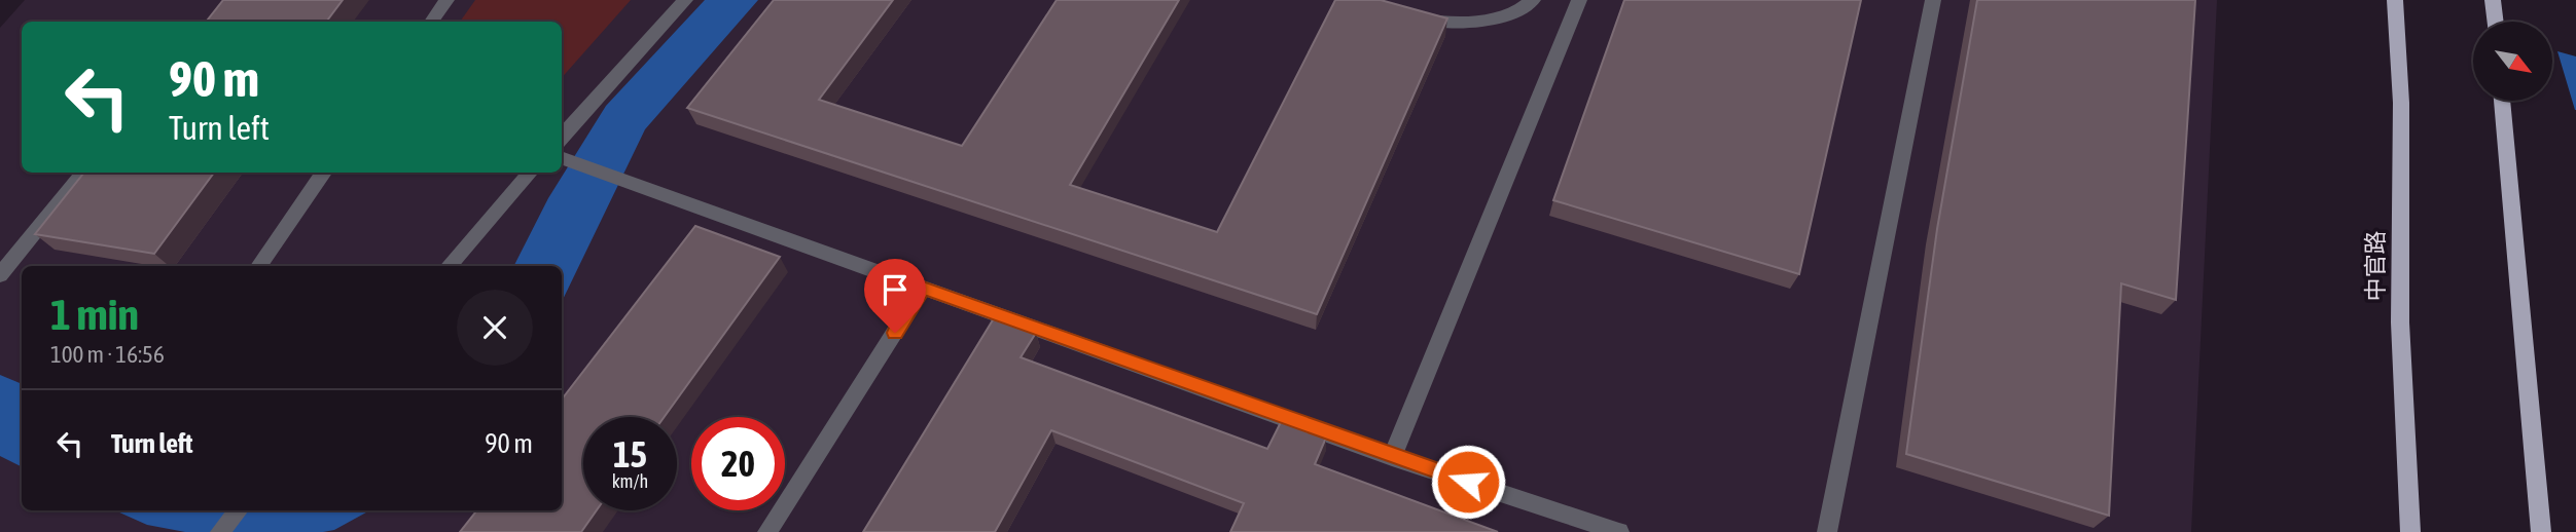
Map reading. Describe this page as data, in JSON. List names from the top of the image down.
{
  "streets": {
    "main road": ["中官路"]
  },
  "north": "bottom right",
  "page": {
    "turn": ["90 m", "Turn left"],
    "heading": ["1 min", "100 m · 16:56"],
    "list": [
      {
        "name": "Turn left",
        "value": "90 m"
      }
    ],
    "speed": "15 km/h",
    "limit": "20"
  }
}
